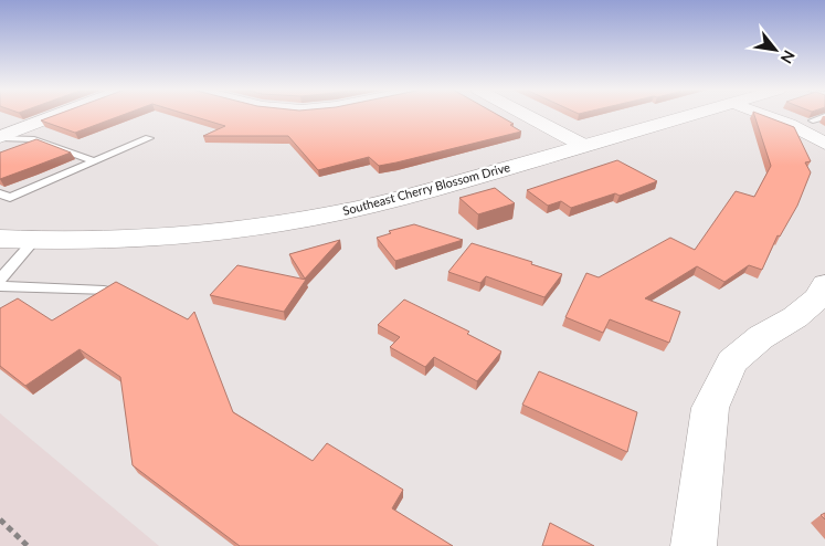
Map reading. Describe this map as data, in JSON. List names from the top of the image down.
{
  "streets": {
    "main road": ["Southeast Cherry Blossom Drive"]
  },
  "north": "bottom right"
}
